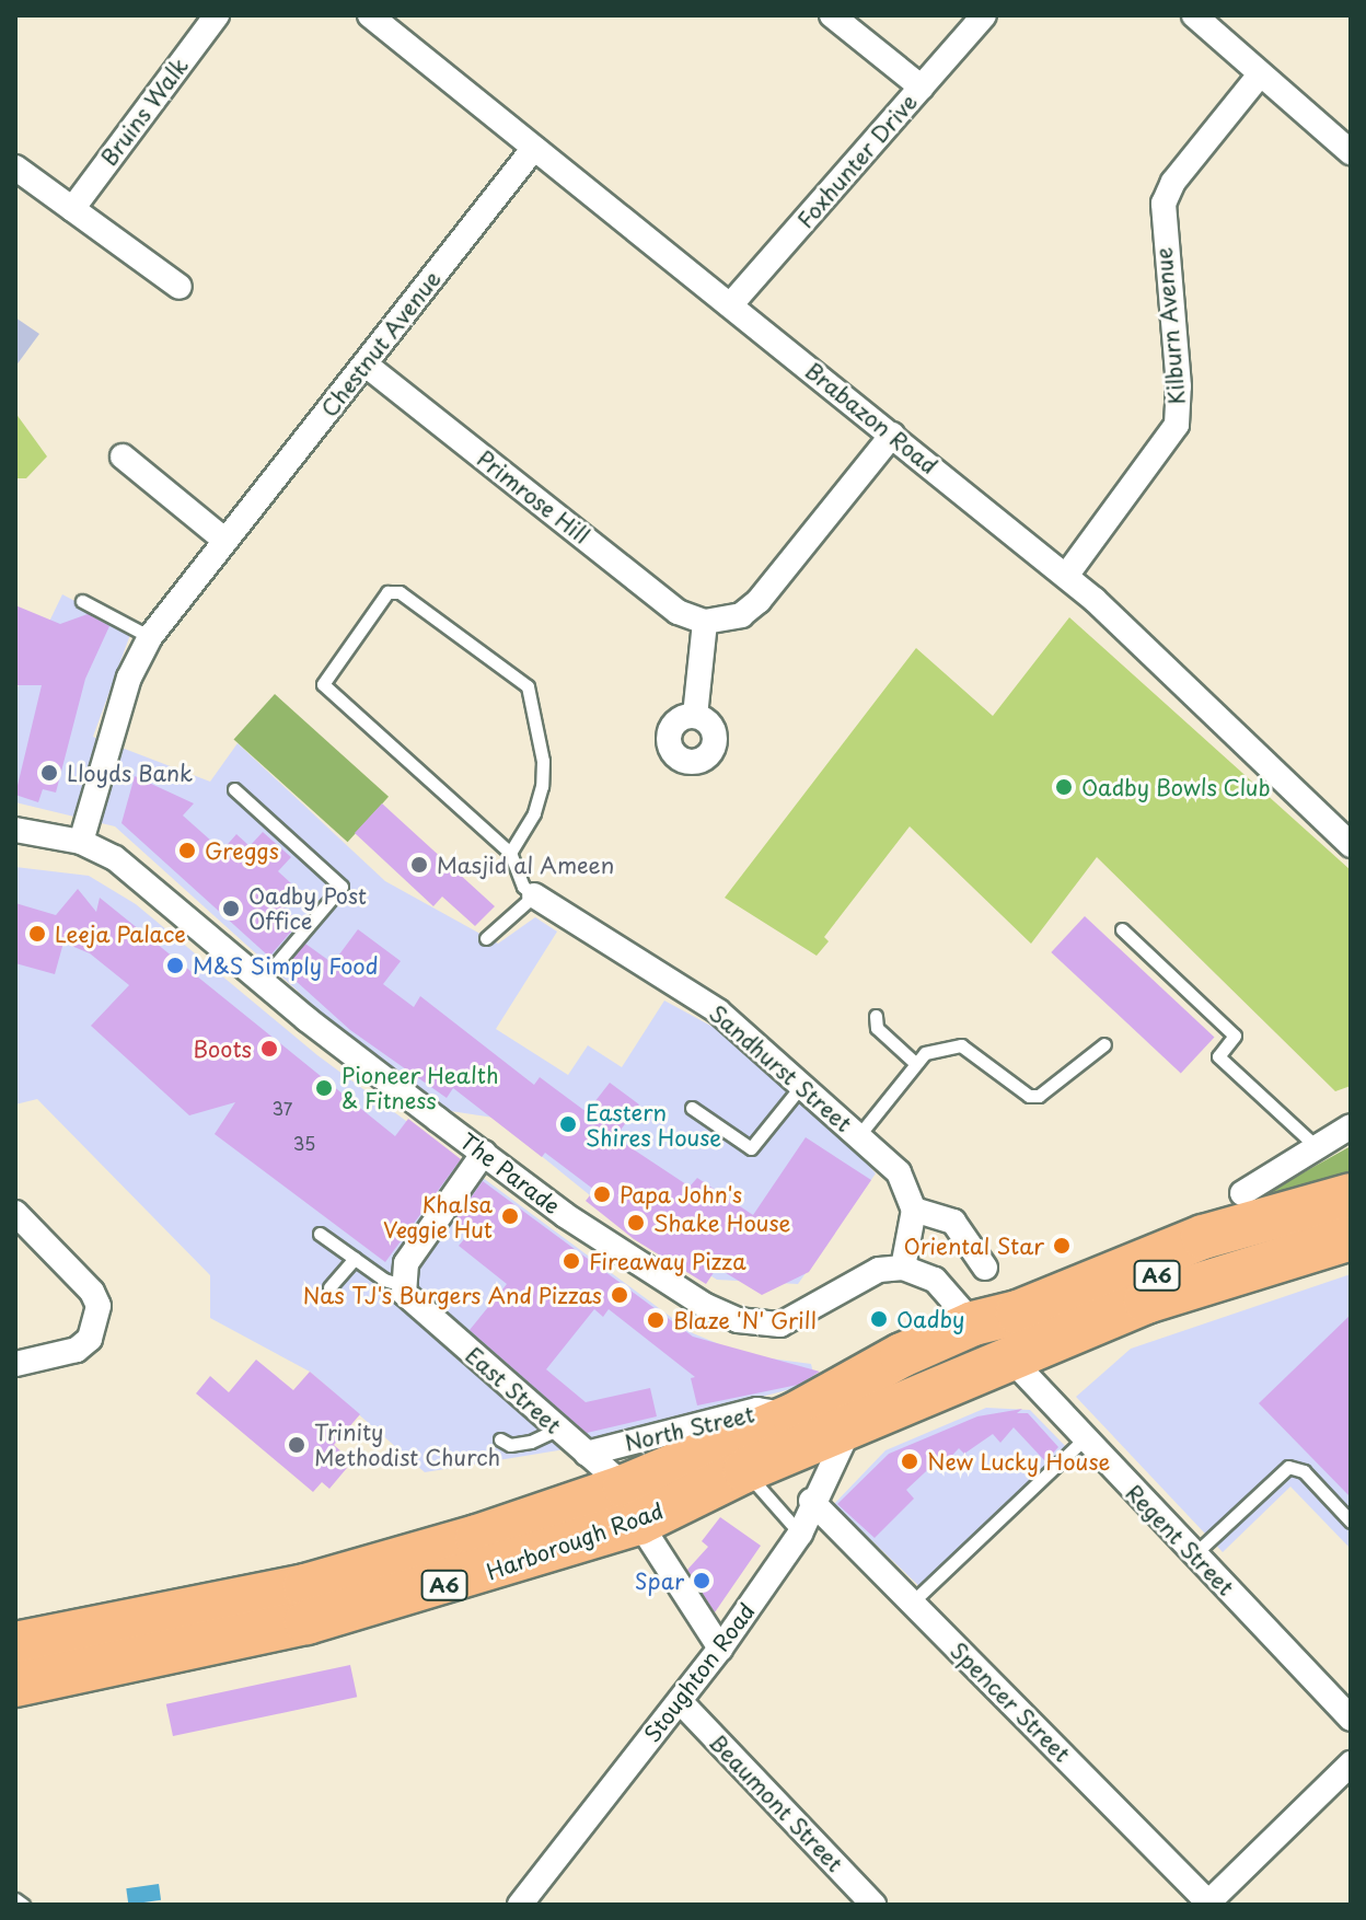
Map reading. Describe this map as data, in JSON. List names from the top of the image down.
{
  "streets": {
    "highway": ["A6", "Harborough Road"],
    "street": [
      "Bruins Walk",
      "Foxhunter Drive",
      "Kilburn Avenue",
      "Chestnut Avenue",
      "Brabazon Road",
      "Primrose Hill",
      "Sandhurst Street",
      "The Parade",
      "East Street",
      "North Street",
      "Regent Street",
      "Stoughton Road",
      "Spencer Street",
      "Beaumont Street"
    ]
  },
  "crossings": [
    ["Foxhunter Drive", "Brabazon Road"],
    ["Kilburn Avenue", "Brabazon Road"],
    ["Chestnut Avenue", "Brabazon Road"],
    ["Chestnut Avenue", "Primrose Hill"],
    ["Chestnut Avenue", "The Parade"],
    ["A6", "North Street"],
    ["A6", "Regent Street"],
    ["A6", "Harborough Road"],
    ["East Street", "North Street"],
    ["East Street", "Harborough Road"],
    ["East Street", "Stoughton Road"],
    ["North Street", "Harborough Road"],
    ["Regent Street", "Harborough Road"],
    ["Harborough Road", "Stoughton Road"],
    ["Stoughton Road", "Spencer Street"],
    ["Stoughton Road", "Beaumont Street"]
  ],
  "places": [
    "Lloyds Bank",
    "Oadby Bowls Club",
    "Greggs",
    "Masjid al Ameen",
    "Oadby Post Office",
    "Leeja Palace",
    "M&S Simply Food",
    "Boots",
    "Pioneer Health & Fitness",
    "Eastern Shires House",
    "Papa John's",
    "Khalsa Veggie Hut",
    "Shake House",
    "Oriental Star",
    "Fireaway Pizza",
    "Nas TJ's Burgers And Pizzas",
    "Oadby",
    "Blaze 'N' Grill",
    "Trinity Methodist Church",
    "New Lucky House",
    "Spar"
  ],
  "house_numbers": ["37", "35"]
}
